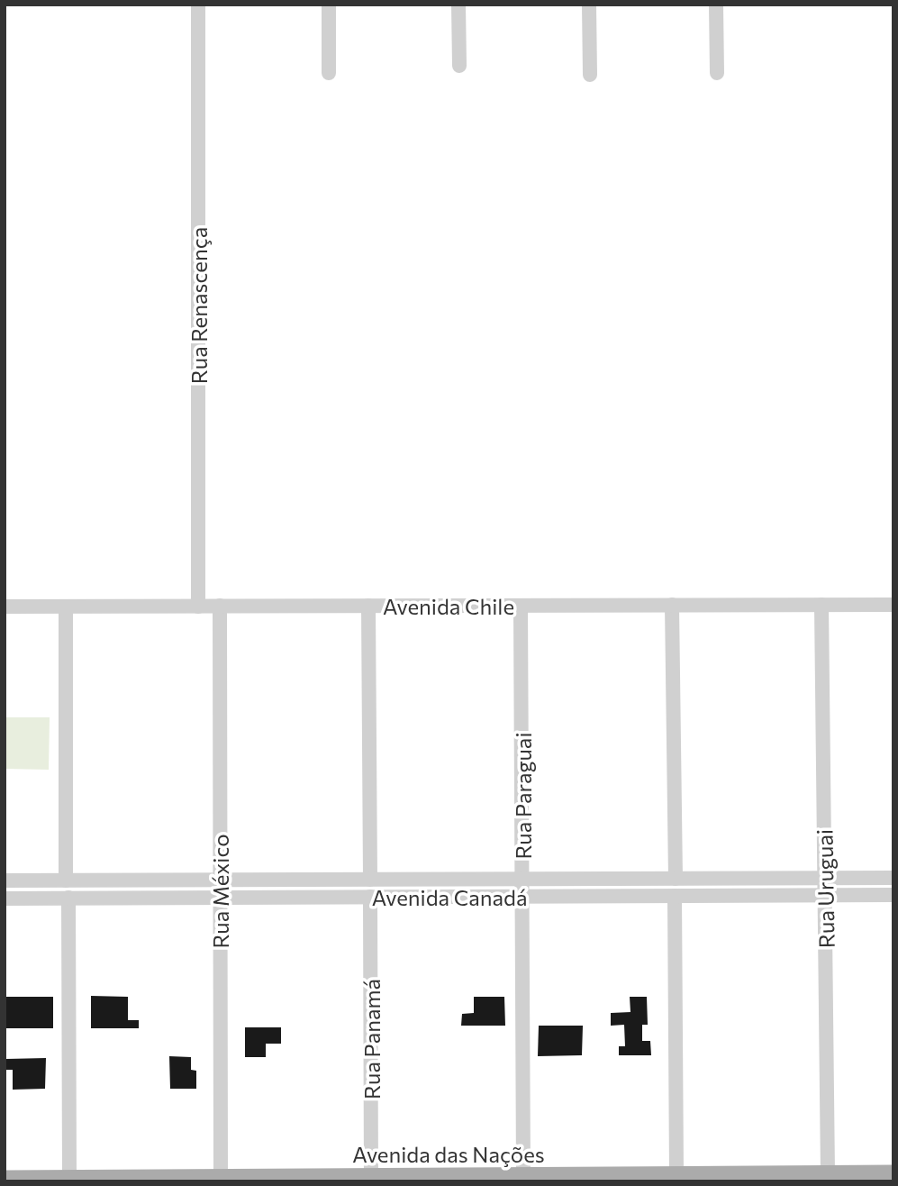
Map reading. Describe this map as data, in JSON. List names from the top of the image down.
{
  "streets": {
    "main road": ["Avenida das Nações"],
    "street": [
      "Rua Renascença",
      "Avenida Chile",
      "Rua Paraguai",
      "Rua Uruguai",
      "Rua México",
      "Avenida Canadá",
      "Rua Panamá"
    ]
  },
  "crossings": [
    ["Rua Renascença", "Avenida Chile"],
    ["Avenida Chile", "Rua Paraguai"],
    ["Avenida Chile", "Rua Uruguai"],
    ["Avenida Chile", "Rua México"],
    ["Rua Paraguai", "Avenida Canadá"],
    ["Rua Paraguai", "Avenida das Nações"],
    ["Rua Uruguai", "Avenida Canadá"],
    ["Rua Uruguai", "Avenida das Nações"],
    ["Rua México", "Avenida Canadá"],
    ["Rua México", "Avenida das Nações"],
    ["Avenida Canadá", "Rua Panamá"],
    ["Rua Panamá", "Avenida das Nações"]
  ]
}
